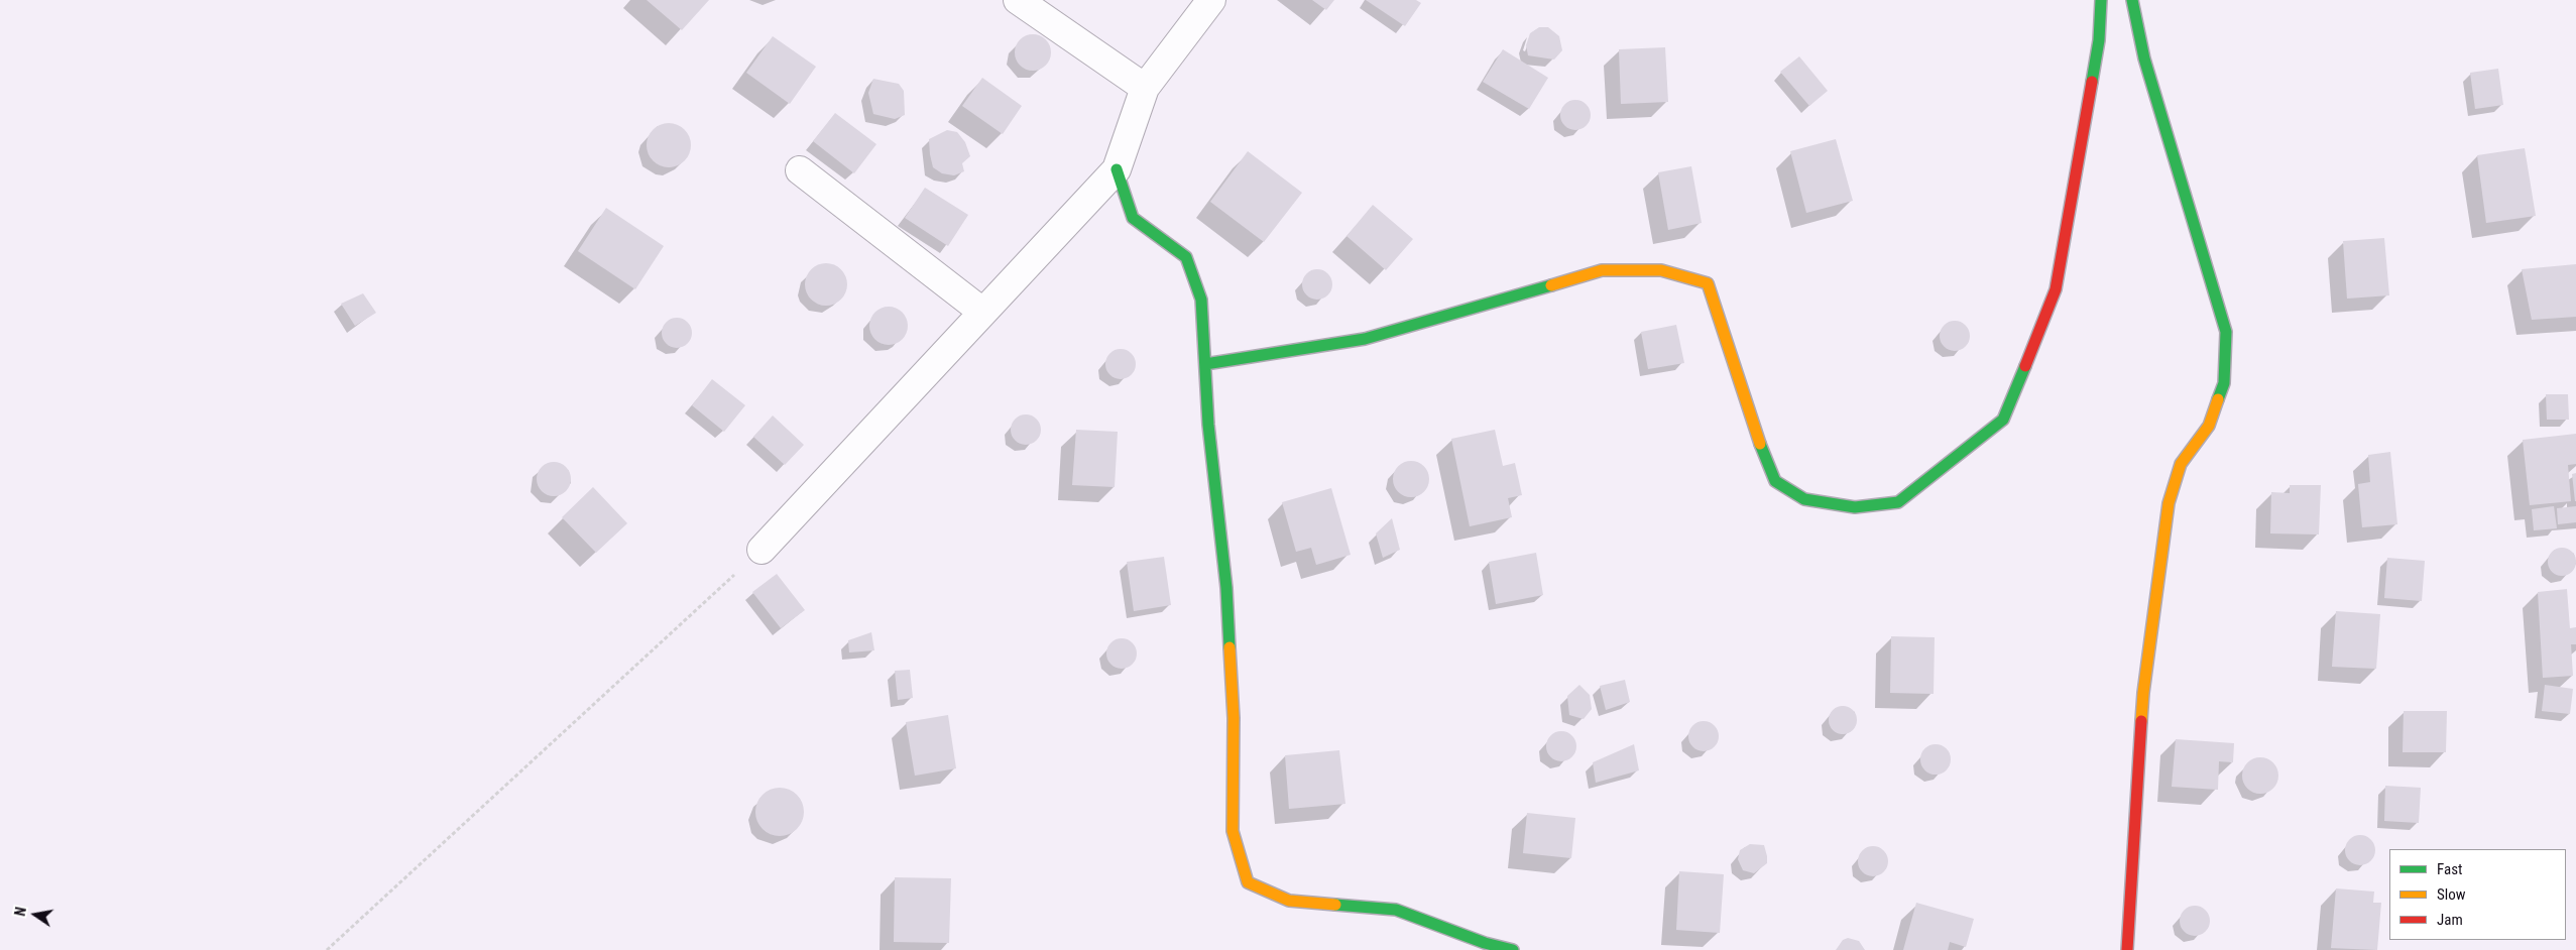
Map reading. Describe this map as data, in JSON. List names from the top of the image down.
{
  "legend": ["Fast", "Slow", "Jam"],
  "north": "left"
}
